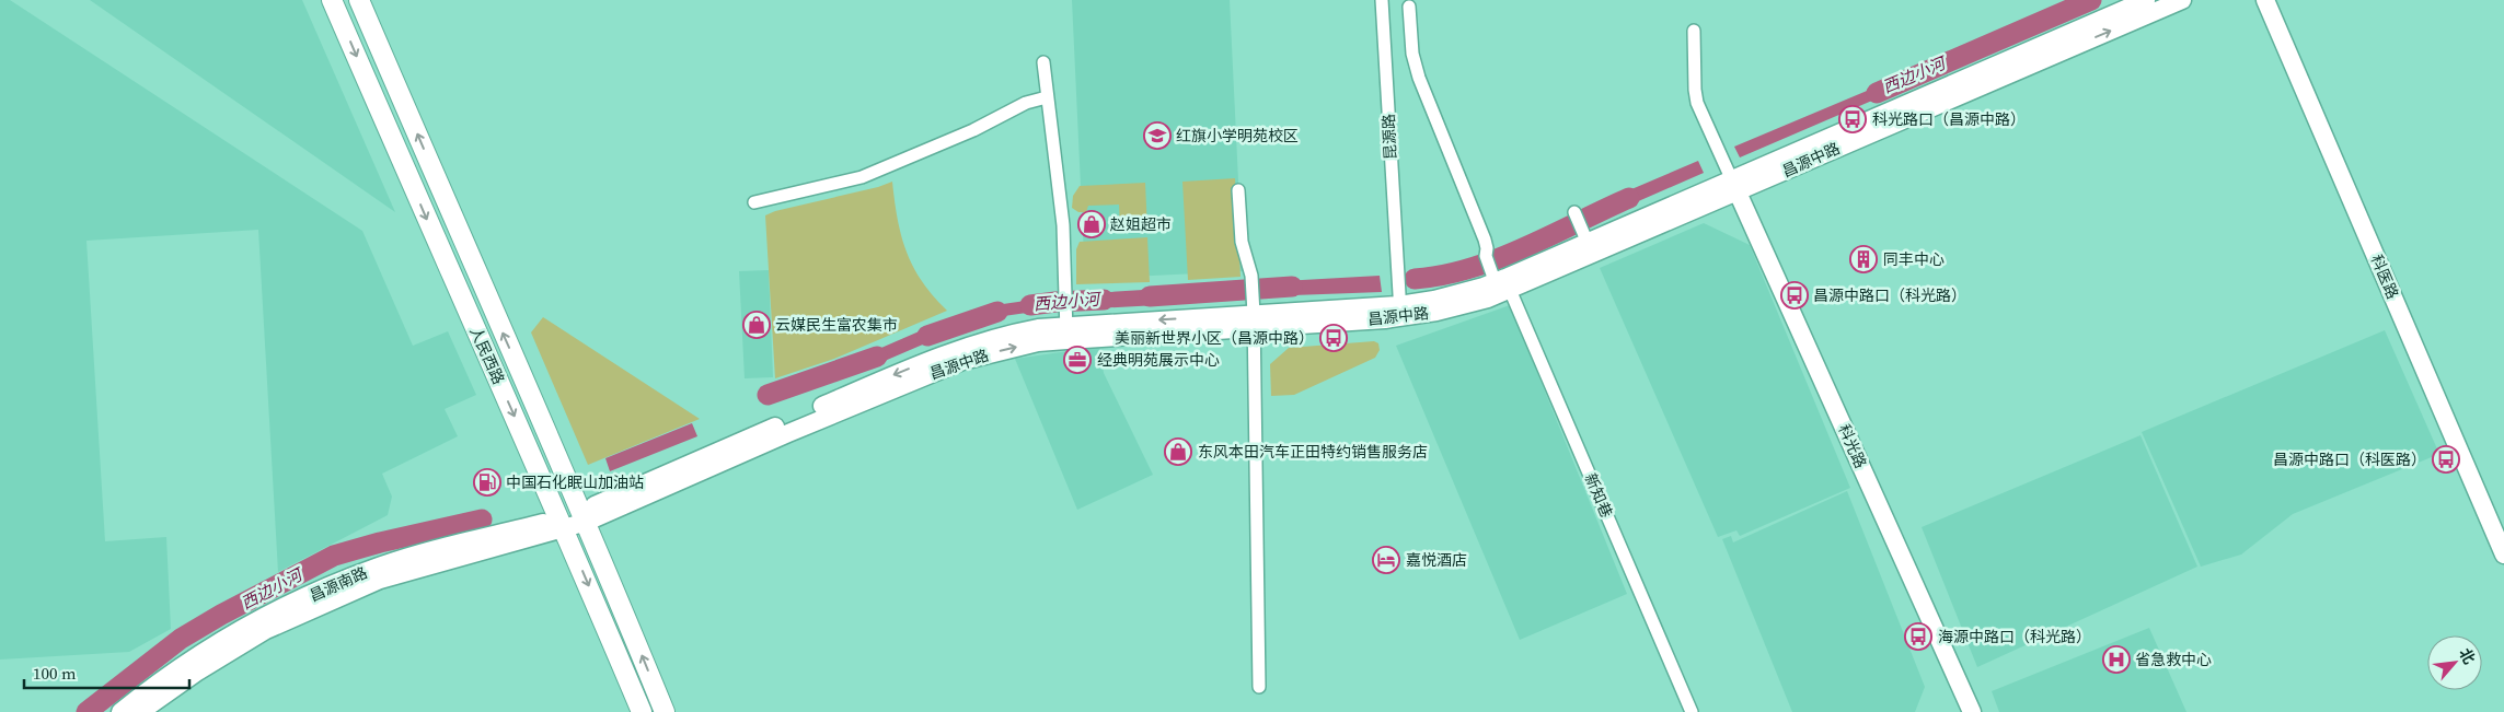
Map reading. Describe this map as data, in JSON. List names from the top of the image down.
{
  "streets": {
    "main road": [
      "昌源中路",
      "科医路",
      "人民西路",
      "科光路",
      "昌源南路"
    ],
    "street": ["昆源路", "新知巷"]
  },
  "crossings": [
    ["昆源路", "昌源中路"],
    ["昌源中路", "人民西路"],
    ["昌源中路", "科光路"],
    ["昌源中路", "新知巷"],
    ["昌源中路", "昌源南路"],
    ["人民西路", "昌源南路"]
  ],
  "water": ["西边小河"],
  "places": {
    "bus stop": [
      "科光路口（昌源中路）",
      "昌源中路口（科光路）",
      "美丽新世界小区（昌源中路）",
      "昌源中路口（科医路）",
      "海源中路口（科光路）"
    ],
    "school or university": ["红旗小学明苑校区"],
    "shop": ["赵姐超市", "云媒民生富农集市", "东风本田汽车正田特约销售服务店"],
    "building": ["同丰中心"],
    "office": ["经典明苑展示中心"],
    "fuel station": ["中国石化眠山加油站"],
    "hotel": ["嘉悦酒店"],
    "hospital": ["省急救中心"]
  },
  "scale_bar": "100 m",
  "north": "top right"
}
